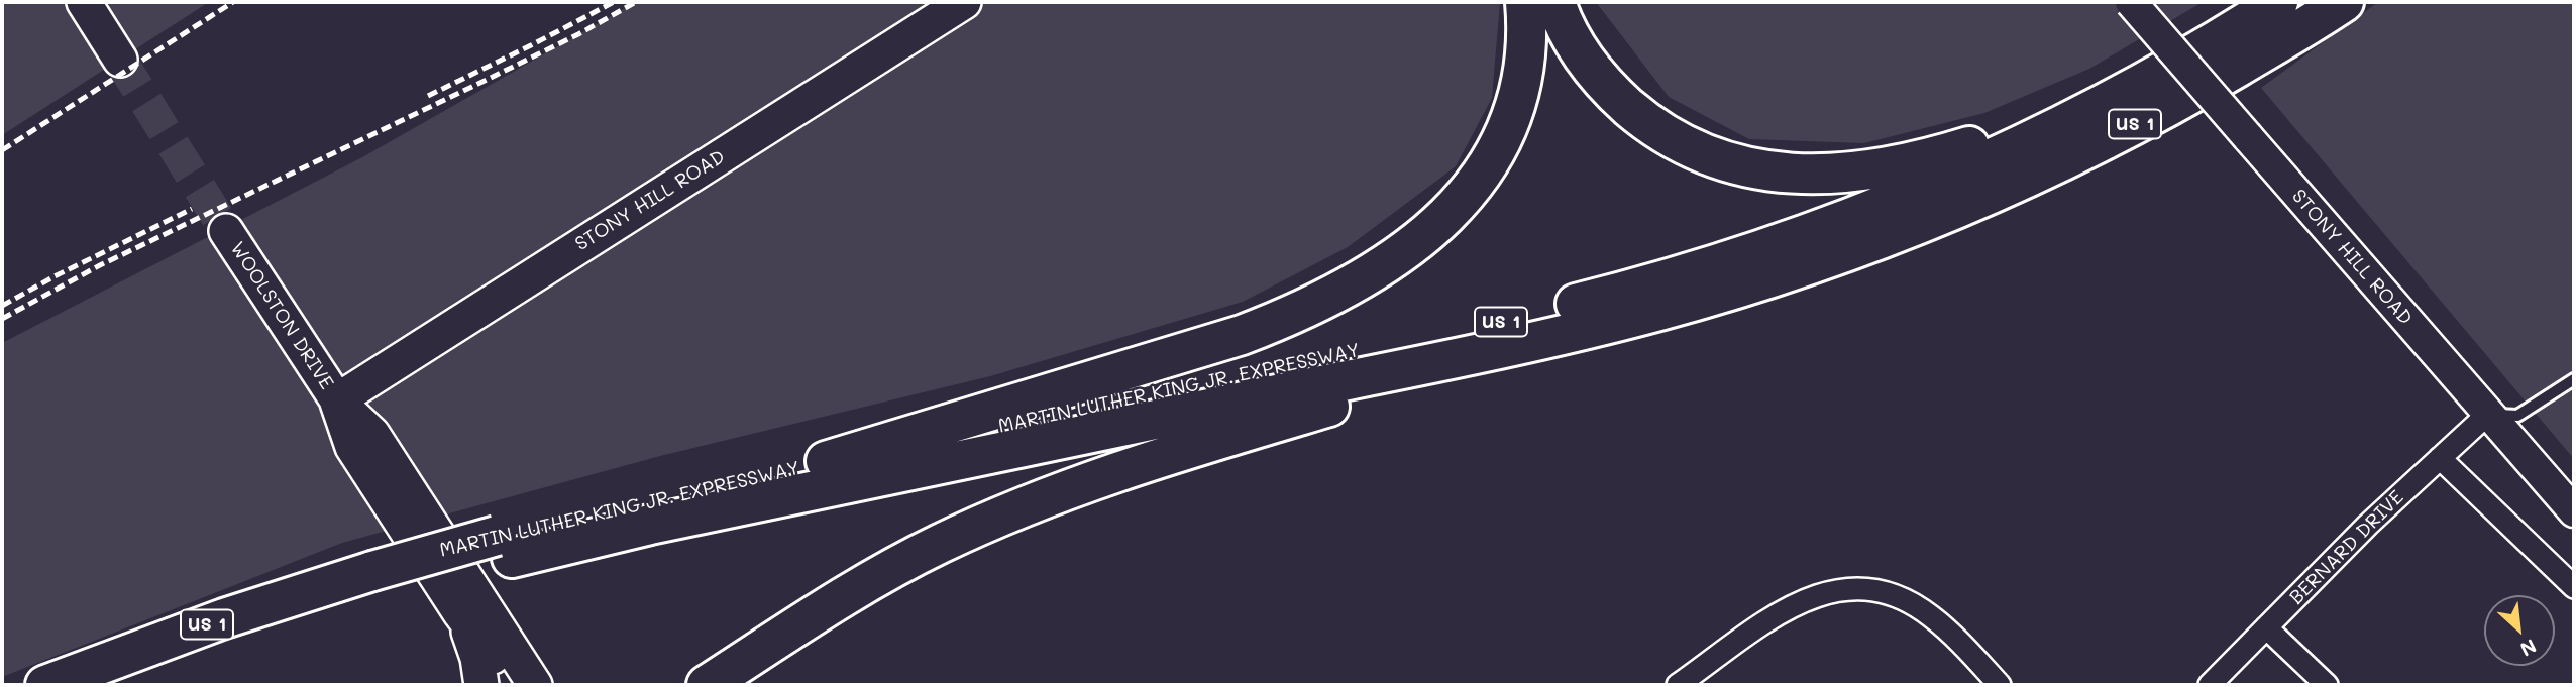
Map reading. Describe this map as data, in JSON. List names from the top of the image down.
{
  "streets": {
    "highway": ["US 1", "MARTIN LUTHER KING JR. EXPRESSWAY"],
    "main road": ["STONY HILL ROAD", "WOOLSTON DRIVE"],
    "street": ["BERNARD DRIVE"]
  },
  "crossings": [
    ["STONY HILL ROAD", "WOOLSTON DRIVE"],
    ["STONY HILL ROAD", "BERNARD DRIVE"]
  ],
  "north": "bottom right"
}
